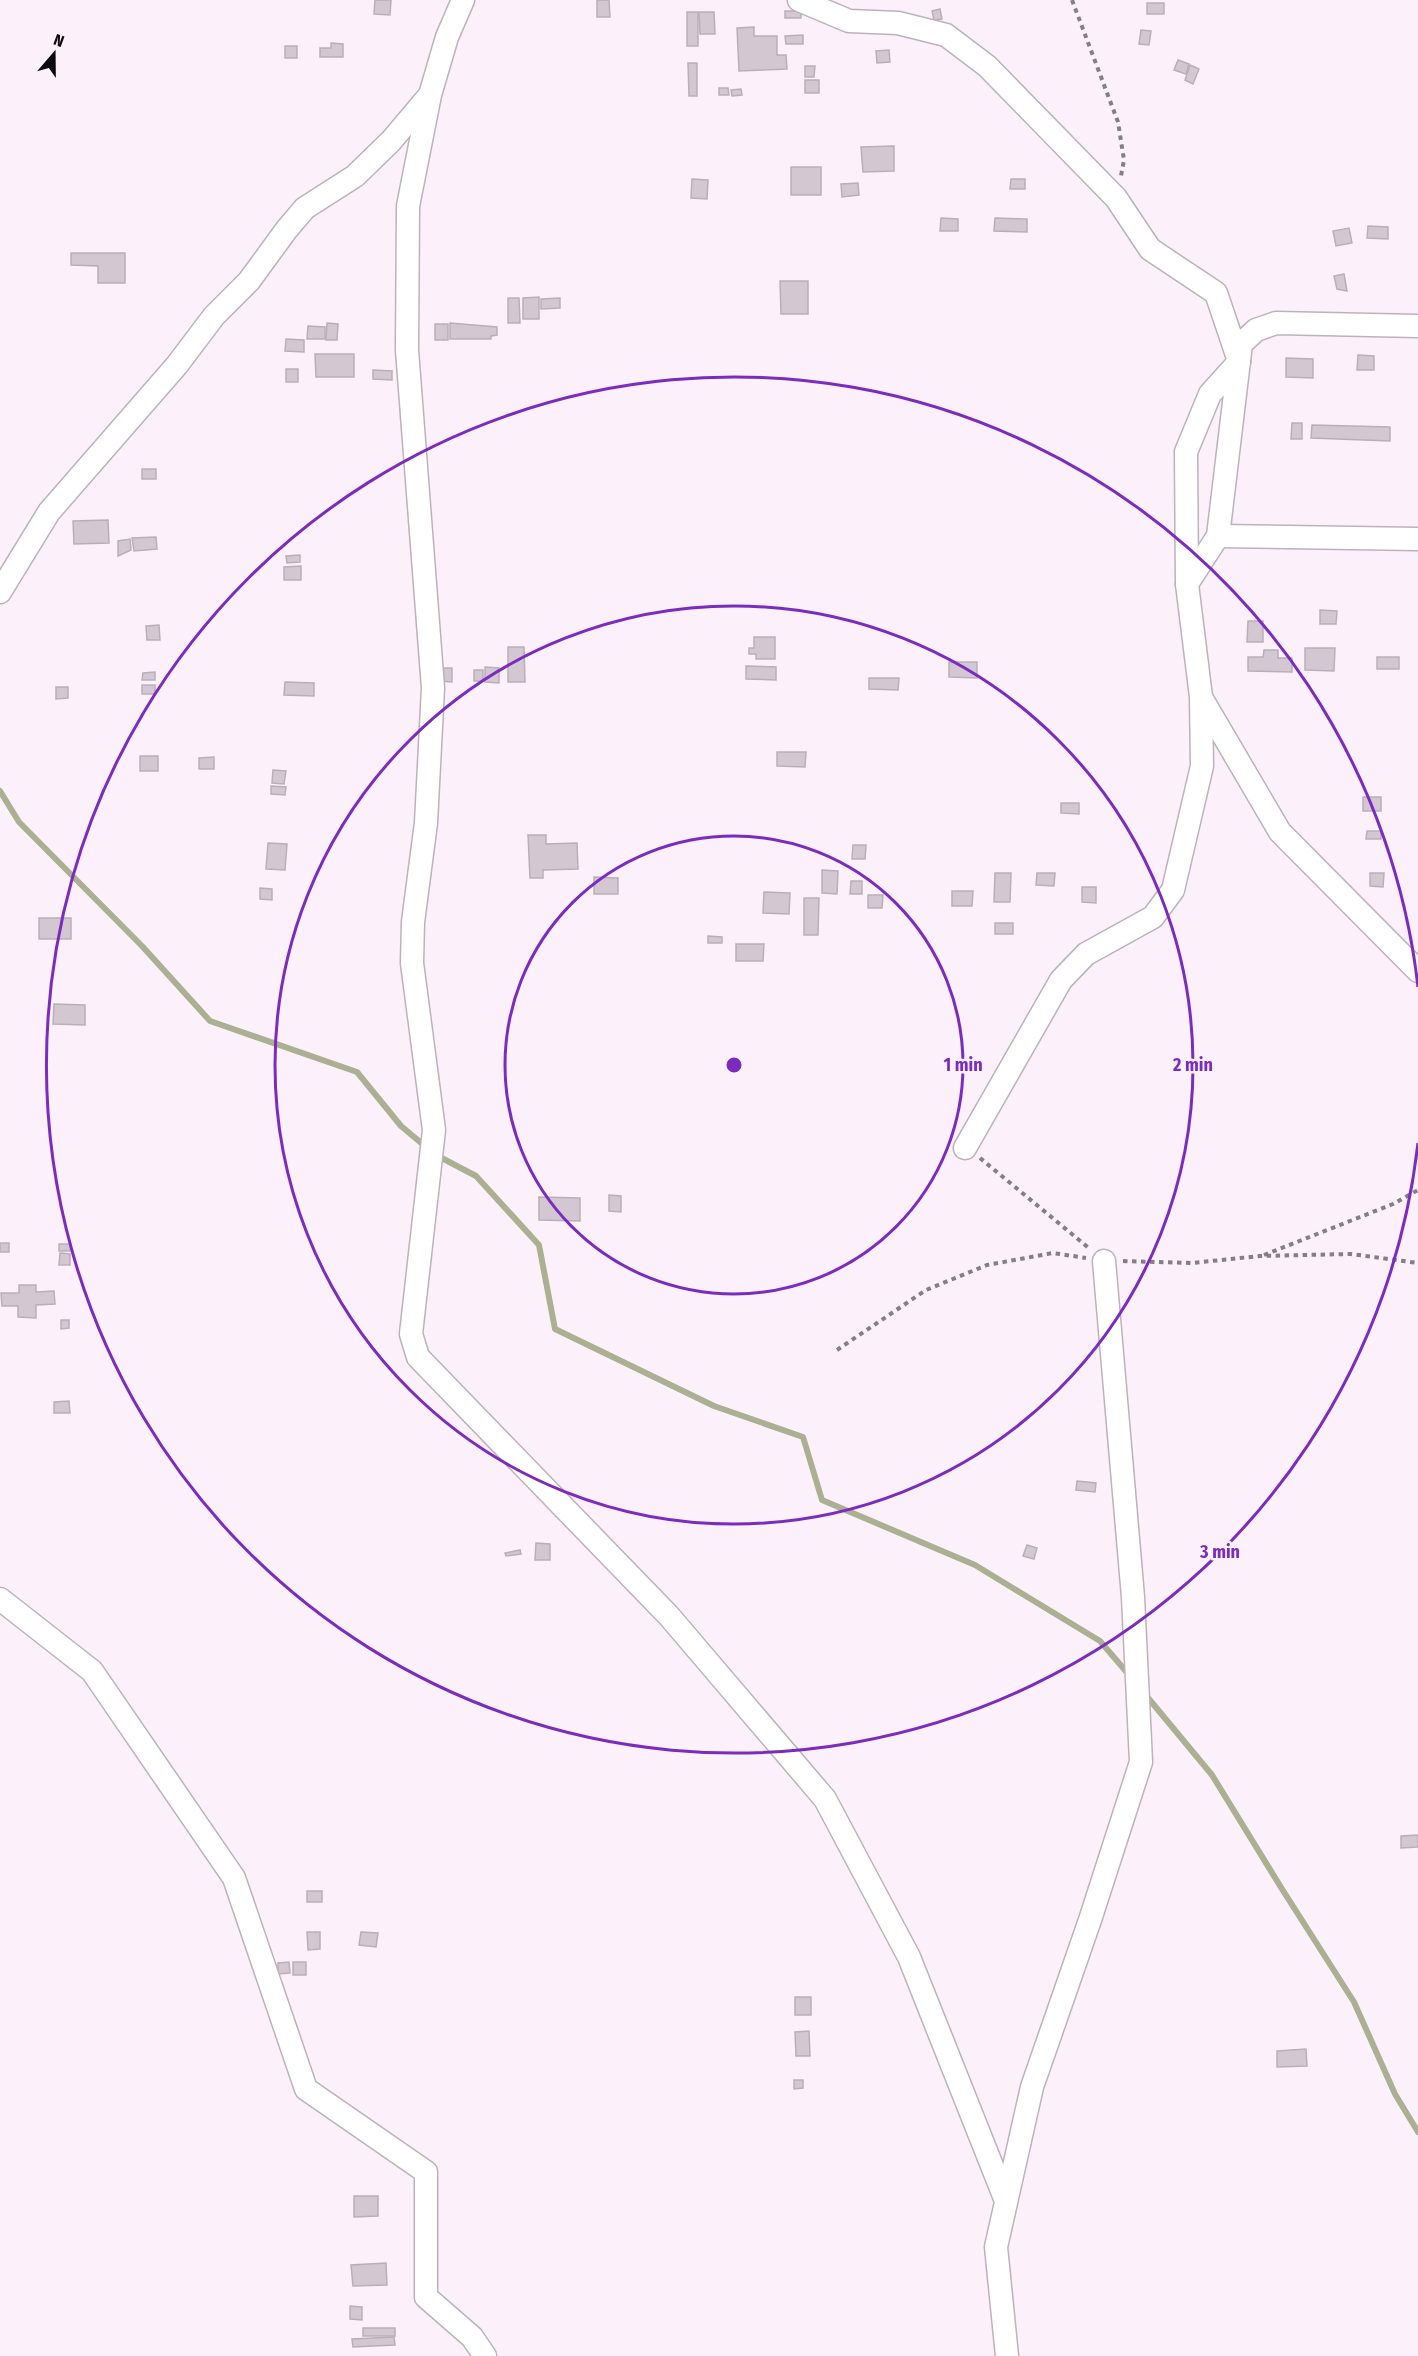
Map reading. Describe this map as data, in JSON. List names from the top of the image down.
{
  "north": "top",
  "rings": ["1 min", "2 min", "3 min"]
}
